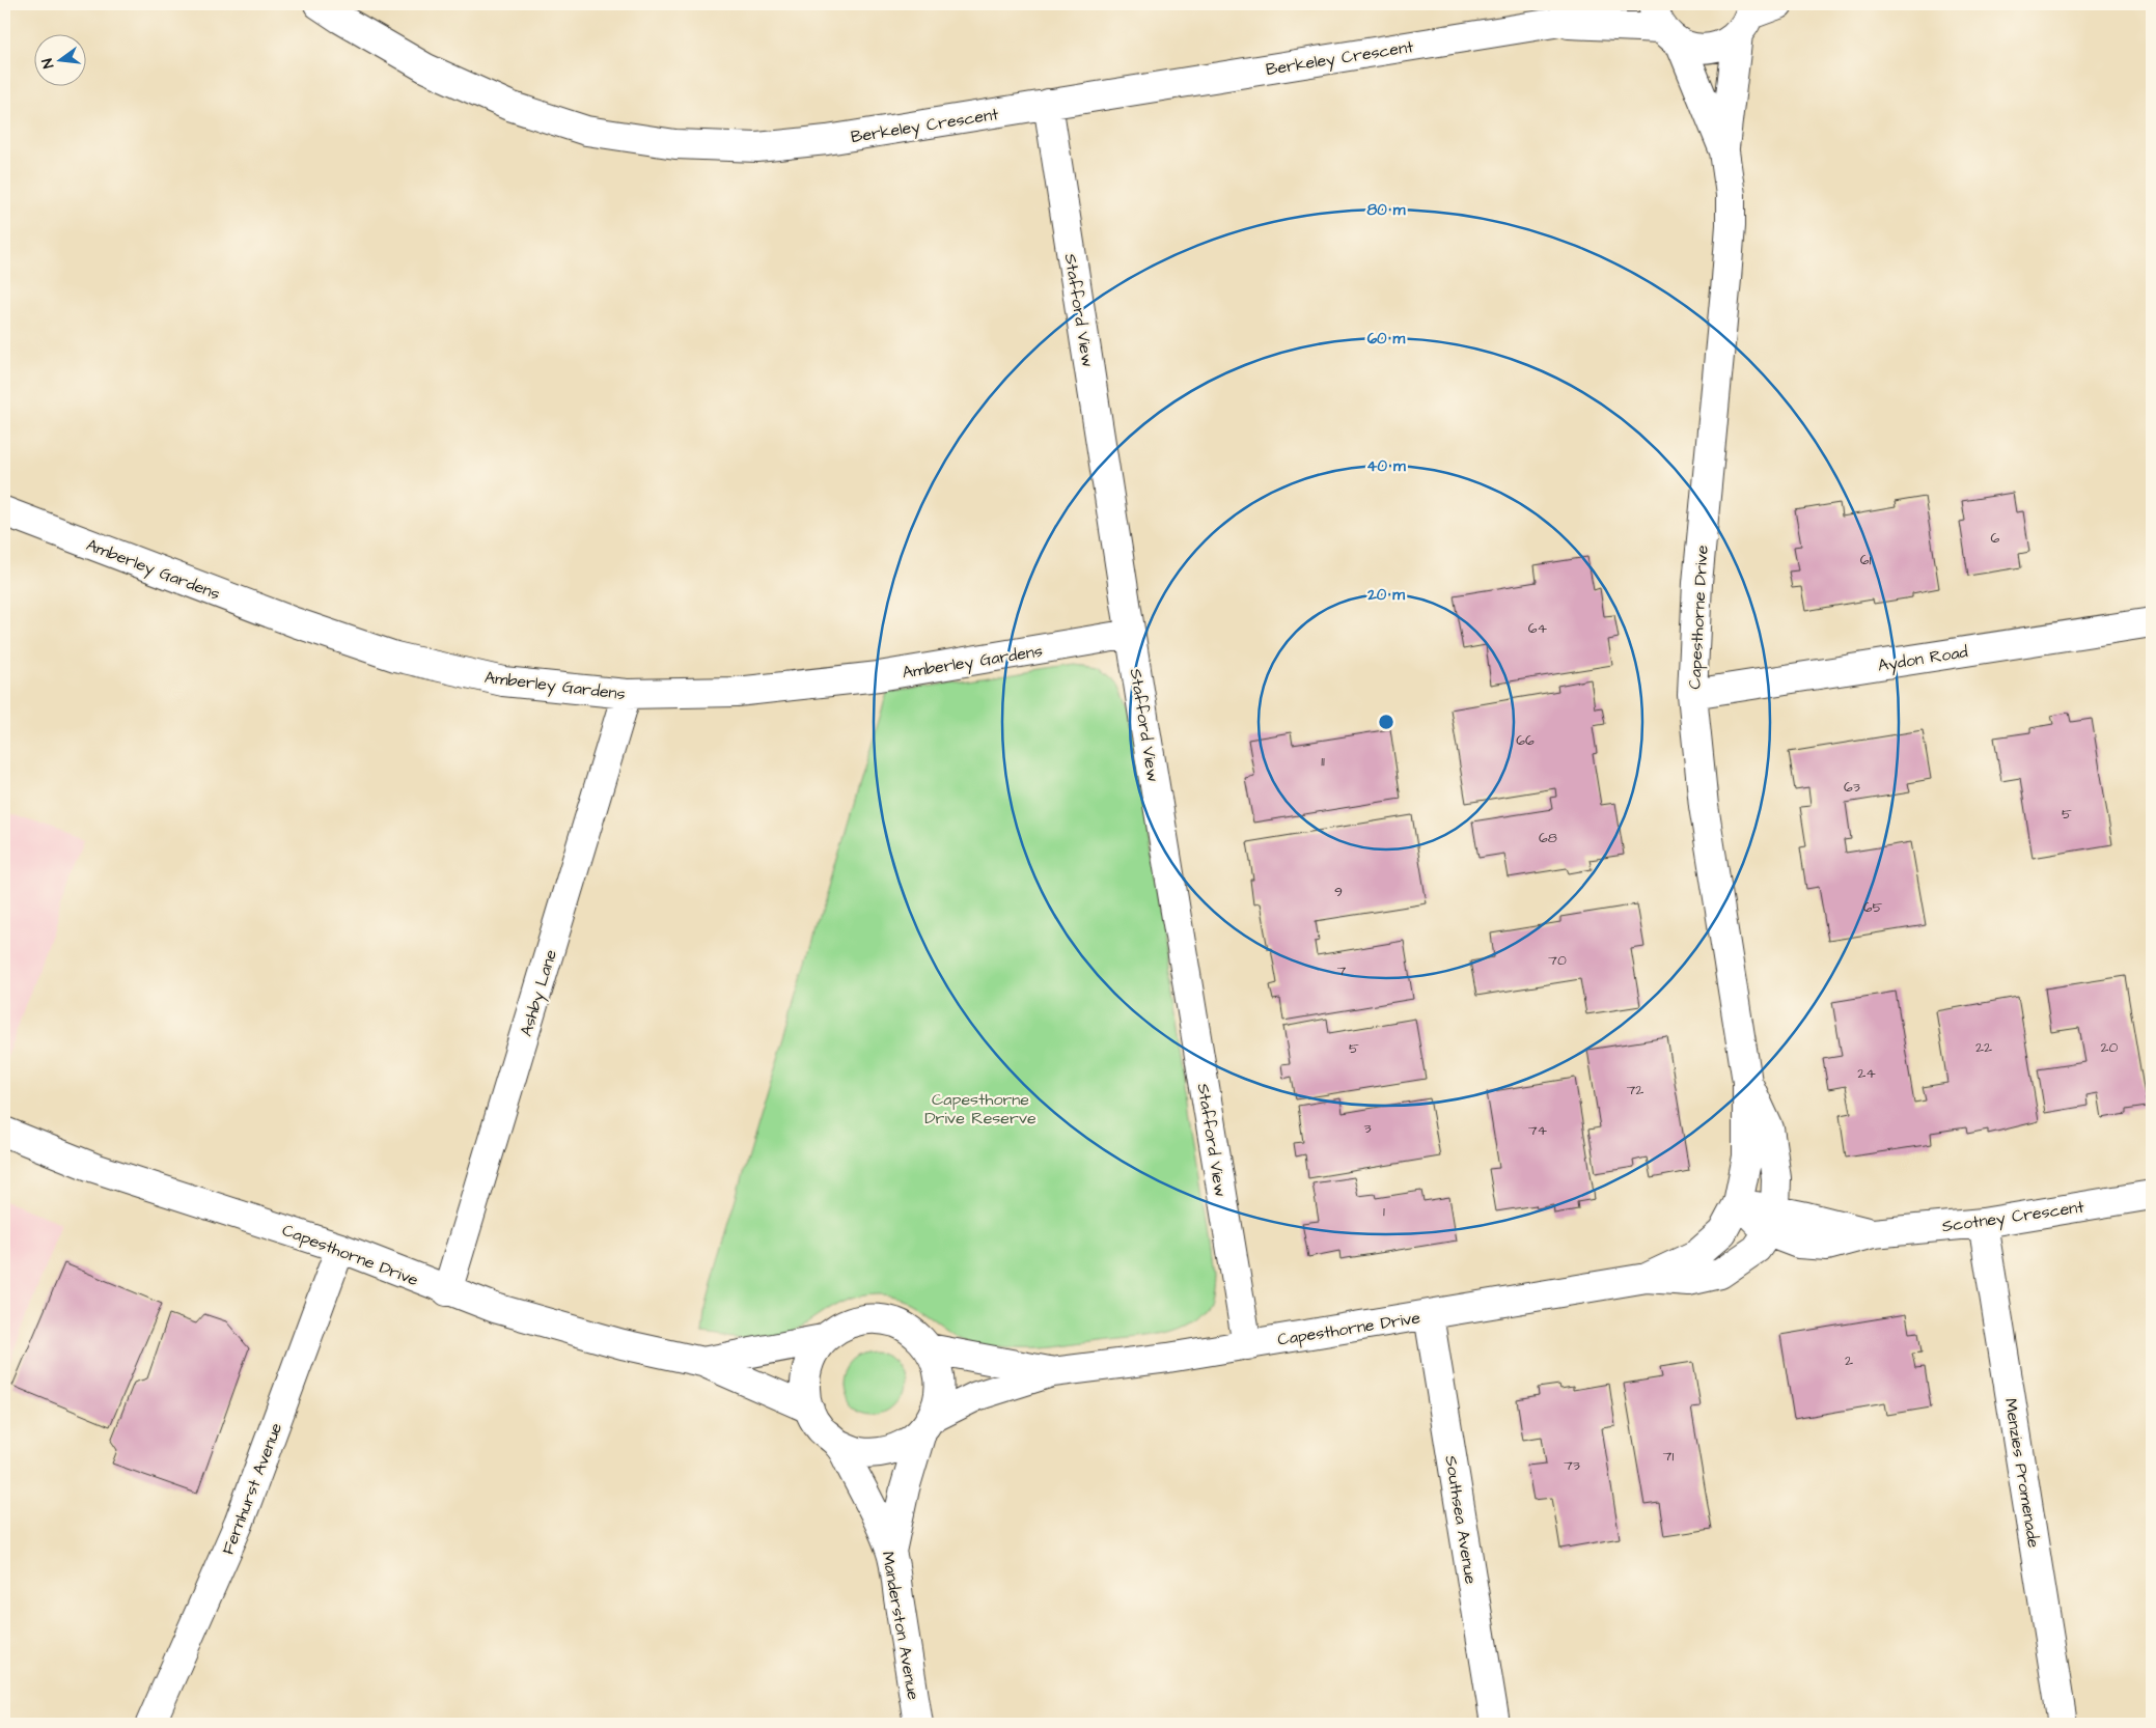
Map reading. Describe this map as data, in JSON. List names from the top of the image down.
{
  "streets": {
    "street": [
      "Berkeley Crescent",
      "Stafford View",
      "Amberley Gardens",
      "Capesthorne Drive",
      "Aydon Road",
      "Ashby Lane",
      "Scotney Crescent",
      "Menzies Promenade",
      "Fernhurst Avenue",
      "Southsea Avenue",
      "Manderston Avenue"
    ]
  },
  "crossings": [
    ["Berkeley Crescent", "Stafford View"],
    ["Berkeley Crescent", "Capesthorne Drive"],
    ["Stafford View", "Amberley Gardens"],
    ["Stafford View", "Capesthorne Drive"],
    ["Amberley Gardens", "Ashby Lane"],
    ["Capesthorne Drive", "Aydon Road"],
    ["Capesthorne Drive", "Ashby Lane"],
    ["Capesthorne Drive", "Scotney Crescent"],
    ["Capesthorne Drive", "Fernhurst Avenue"],
    ["Capesthorne Drive", "Southsea Avenue"],
    ["Capesthorne Drive", "Manderston Avenue"],
    ["Scotney Crescent", "Menzies Promenade"]
  ],
  "parks": ["Capesthorne Drive Reserve"],
  "house_numbers": [
    "6",
    "61",
    "64",
    "66",
    "11",
    "63",
    "5",
    "68",
    "9",
    "65",
    "70",
    "7",
    "22",
    "20",
    "5",
    "24",
    "72",
    "3",
    "74",
    "1",
    "2",
    "71",
    "73"
  ],
  "north": "left",
  "rings": [
    "80 m",
    "60 m",
    "40 m",
    "20 m"
  ]
}
